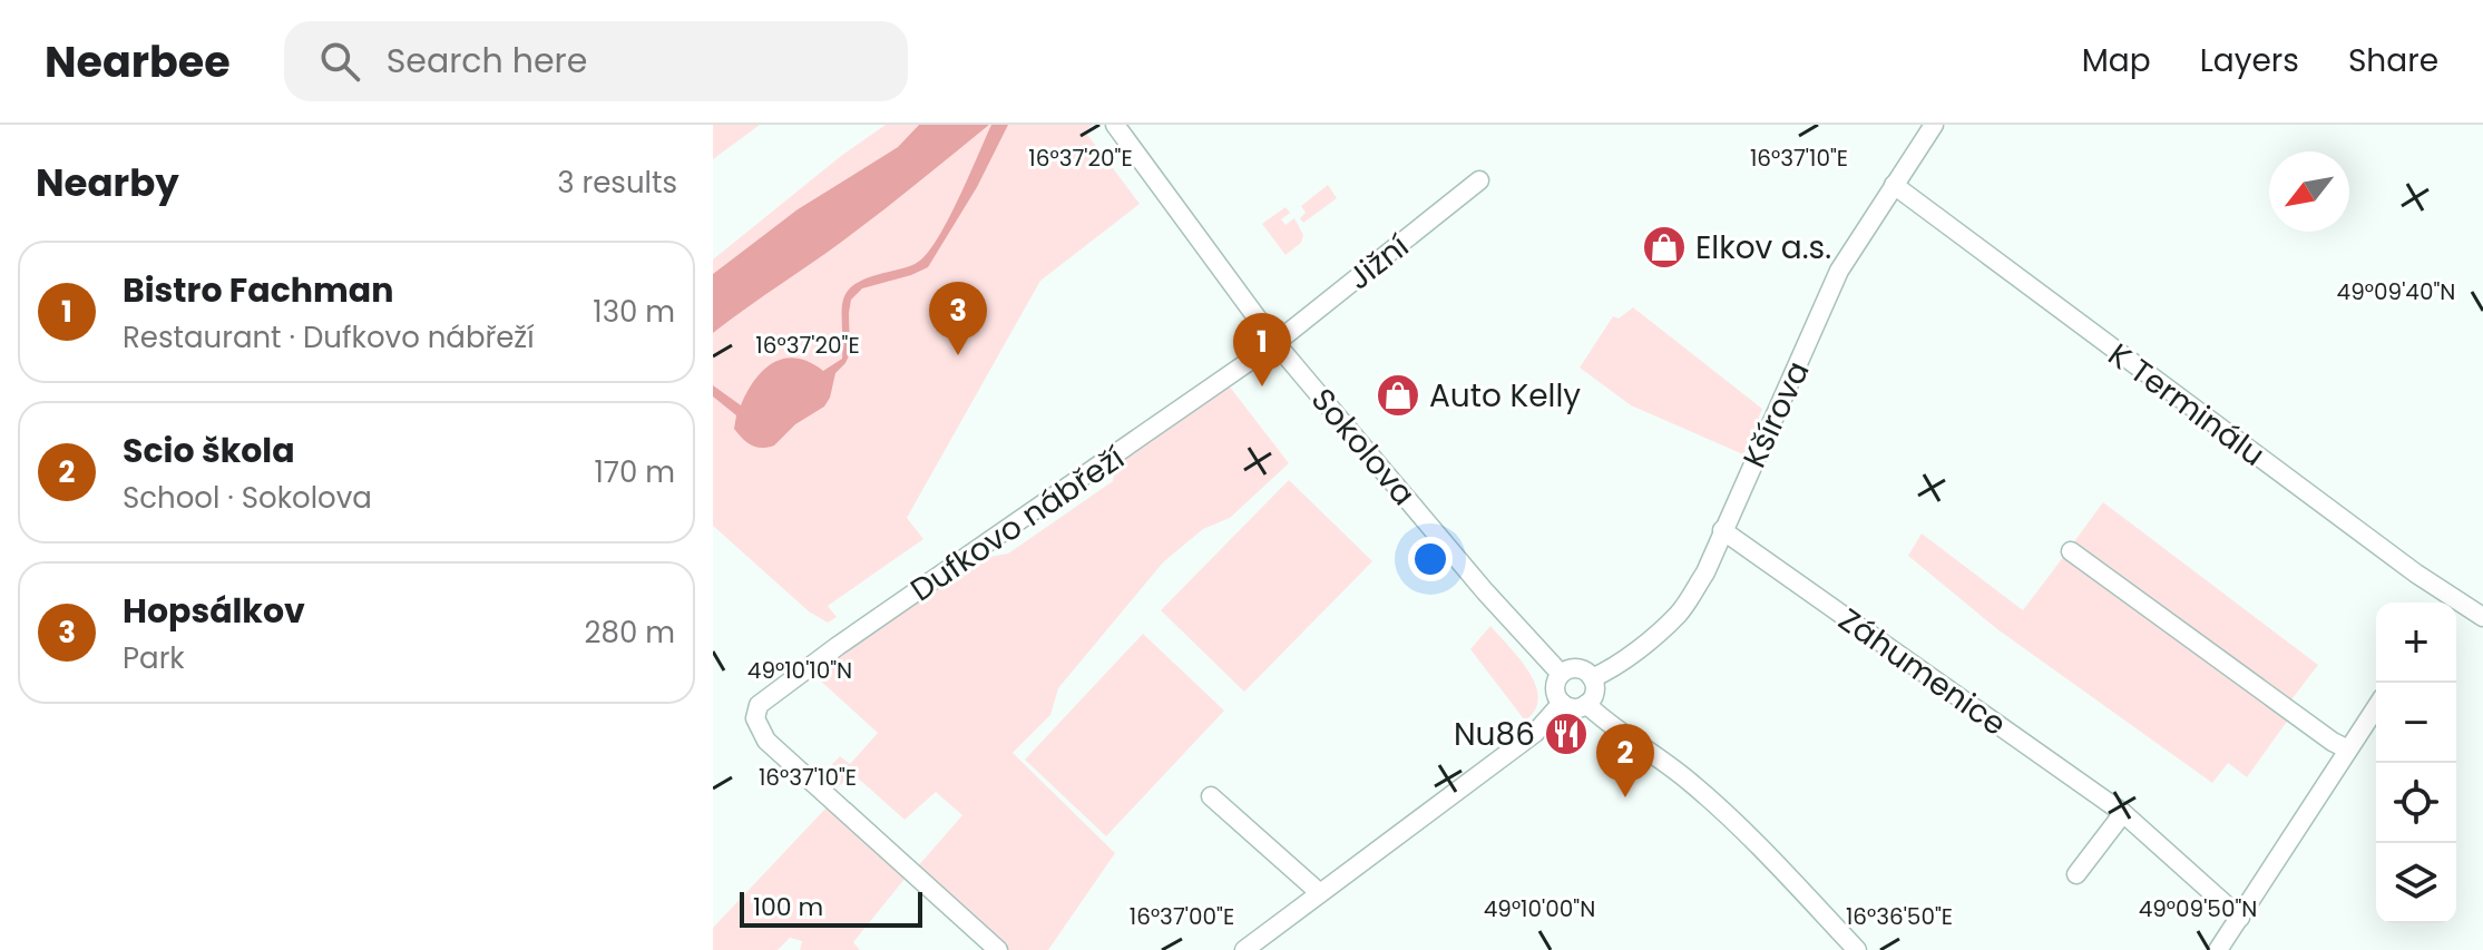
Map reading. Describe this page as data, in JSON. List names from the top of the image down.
{
  "streets": {
    "street": [
      "Jižní",
      "K Terminálu",
      "Kšírova",
      "Sokolova",
      "Dufkovo nábřeží",
      "Záhumenice"
    ]
  },
  "crossings": [
    ["Jižní", "Sokolova"],
    ["Jižní", "Dufkovo nábřeží"],
    ["K Terminálu", "Kšírova"],
    ["Kšírova", "Sokolova"],
    ["Kšírova", "Záhumenice"],
    ["Sokolova", "Dufkovo nábřeží"]
  ],
  "places": {
    "shop": ["Elkov a.s.", "Auto Kelly"],
    "restaurant": ["Nu86"]
  },
  "scale_bar": "100 m",
  "north": "bottom left",
  "page": {
    "header": "Nearbee",
    "search": "Search here",
    "nav": ["Map", "Layers", "Share"],
    "heading": ["Nearby", "3 results"],
    "list": [
      {
        "mark": "1",
        "name": "Bistro Fachman",
        "note": "Restaurant · Dufkovo nábřeží",
        "value": "130 m"
      },
      {
        "mark": "2",
        "name": "Scio škola",
        "note": "School · Sokolova",
        "value": "170 m"
      },
      {
        "mark": "3",
        "name": "Hopsálkov",
        "note": "Park",
        "value": "280 m"
      }
    ],
    "pins": ["3", "1", "2"],
    "map_buttons": ["+", "−"],
    "scale": "100 m"
  },
  "coordinates": [
    "16°37'20\"E",
    "16°37'10\"E",
    "49°09'40\"N",
    "49°10'10\"N",
    "49°10'00\"N",
    "49°09'50\"N",
    "16°37'00\"E",
    "16°36'50\"E"
  ]
}
